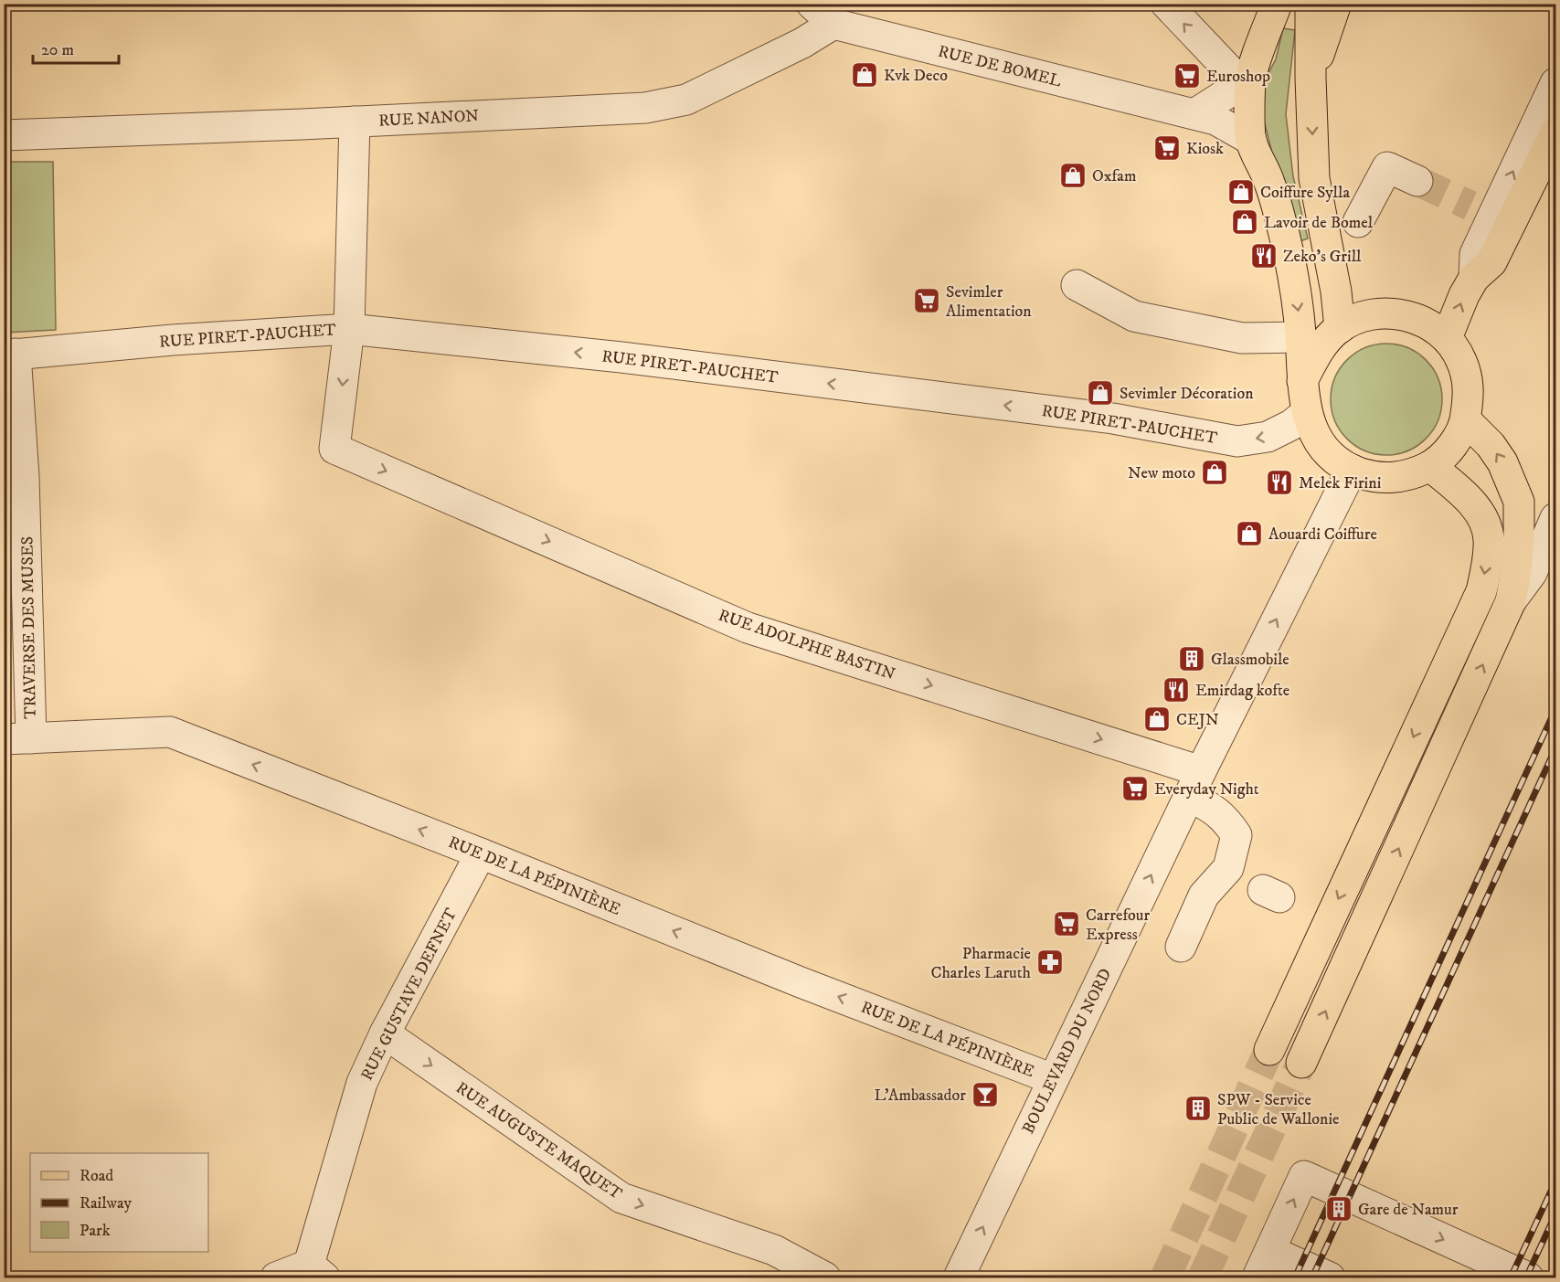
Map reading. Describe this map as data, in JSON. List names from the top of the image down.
{
  "streets": {
    "street": [
      "RUE DE BOMEL",
      "RUE NANON",
      "RUE PIRET-PAUCHET",
      "TRAVERSE DES MUSES",
      "RUE ADOLPHE BASTIN",
      "RUE DE LA PÉPINIÈRE",
      "RUE GUSTAVE DEFNET",
      "BOULEVARD DU NORD",
      "RUE AUGUSTE MAQUET"
    ]
  },
  "crossings": [
    ["RUE DE BOMEL", "RUE NANON"],
    ["RUE PIRET-PAUCHET", "TRAVERSE DES MUSES"],
    ["RUE PIRET-PAUCHET", "RUE ADOLPHE BASTIN"],
    ["RUE PIRET-PAUCHET", "BOULEVARD DU NORD"],
    ["TRAVERSE DES MUSES", "RUE DE LA PÉPINIÈRE"],
    ["RUE ADOLPHE BASTIN", "BOULEVARD DU NORD"],
    ["RUE DE LA PÉPINIÈRE", "RUE GUSTAVE DEFNET"],
    ["RUE DE LA PÉPINIÈRE", "BOULEVARD DU NORD"],
    ["RUE GUSTAVE DEFNET", "RUE AUGUSTE MAQUET"]
  ],
  "one_way": [
    "RUE PIRET-PAUCHET",
    "RUE ADOLPHE BASTIN",
    "RUE DE LA PÉPINIÈRE",
    "BOULEVARD DU NORD",
    "RUE AUGUSTE MAQUET"
  ],
  "places": {
    "shop": [
      "Kvk Deco",
      "Oxfam",
      "Coiffure Sylla",
      "Lavoir de Bomel",
      "Sevimler Décoration",
      "New moto",
      "Aouardi Coiffure",
      "CEJN"
    ],
    "supermarket": [
      "Euroshop",
      "Kiosk",
      "Sevimler Alimentation",
      "Everyday Night",
      "Carrefour Express"
    ],
    "restaurant": ["Zeko's Grill", "Melek Firini", "Emirdag kofte"],
    "building": ["Glassmobile", "SPW - Service Public de Wallonie", "Gare de Namur"],
    "pharmacy": ["Pharmacie Charles Laruth"],
    "bar": ["L'Ambassador"]
  },
  "legend": ["Road", "Railway", "Park"],
  "scale_bar": "20 m"
}
